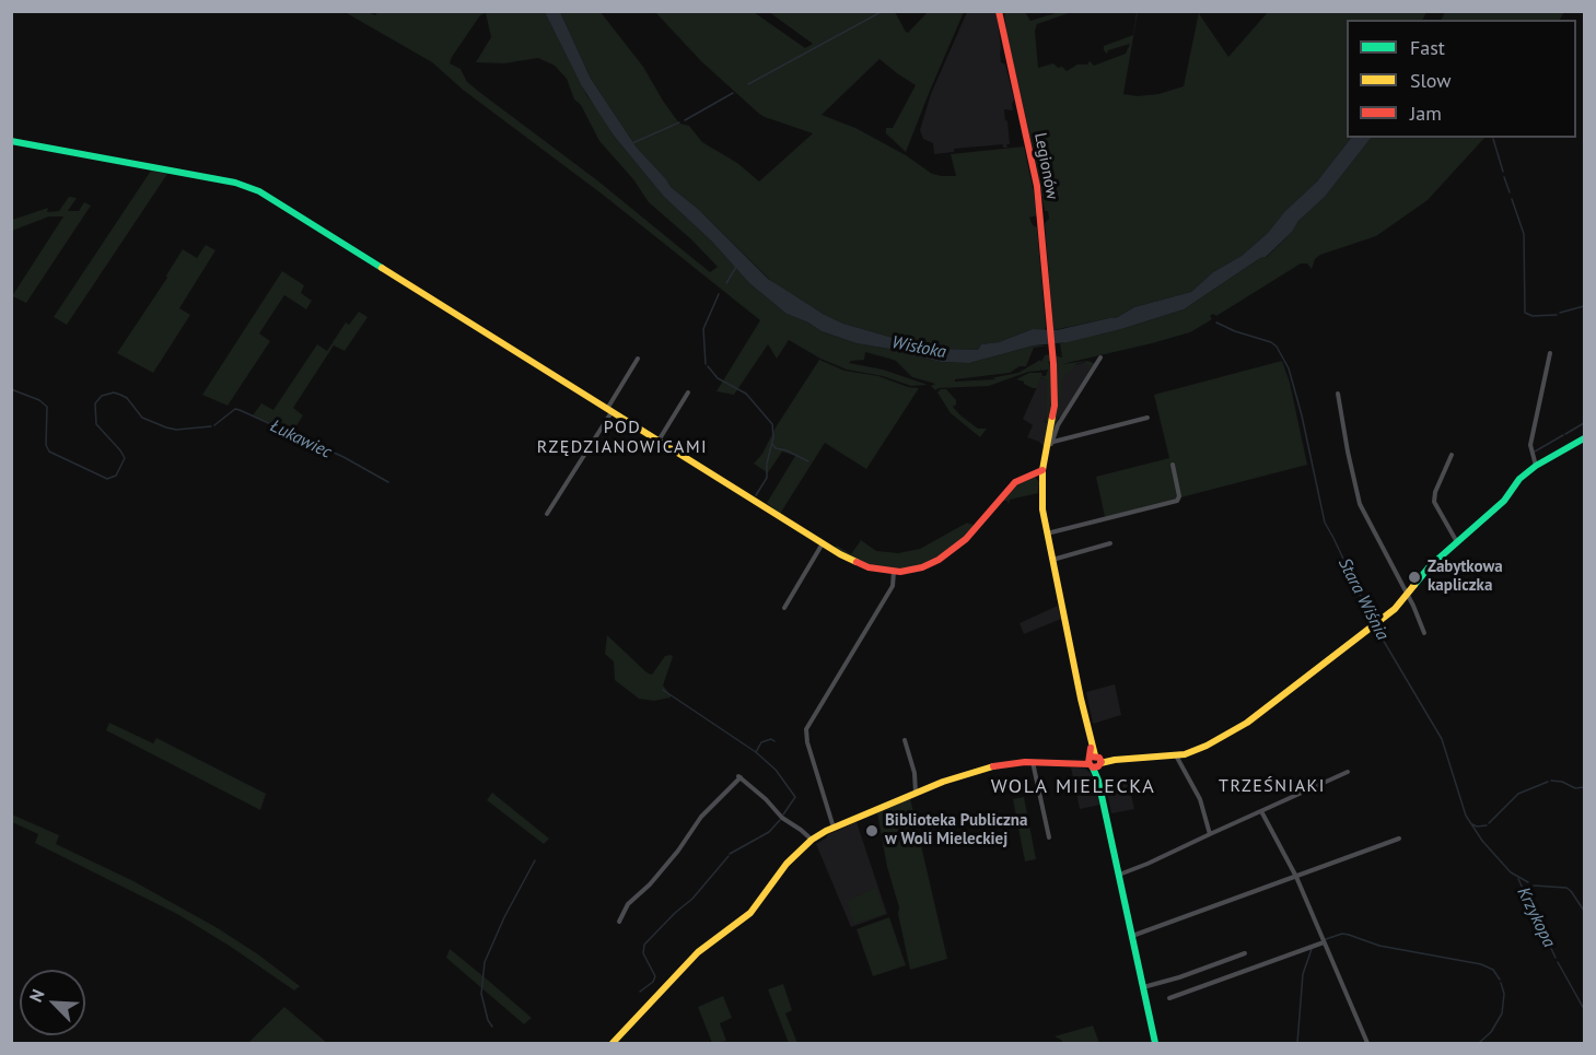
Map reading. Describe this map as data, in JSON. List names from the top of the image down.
{
  "streets": {
    "street": ["Legionów"]
  },
  "districts": ["POD RZĘDZIANOWICAMI", "TRZEŚNIAKI", "WOLA MIELECKA"],
  "water": [
    "Wisłoka",
    "Łukawiec",
    "Stara Wiśnia",
    "Krzykopa"
  ],
  "places": ["Zabytkowa kapliczka", "Biblioteka Publiczna w Woli Mieleckiej"],
  "legend": ["Fast", "Slow", "Jam"],
  "north": "top left"
}
